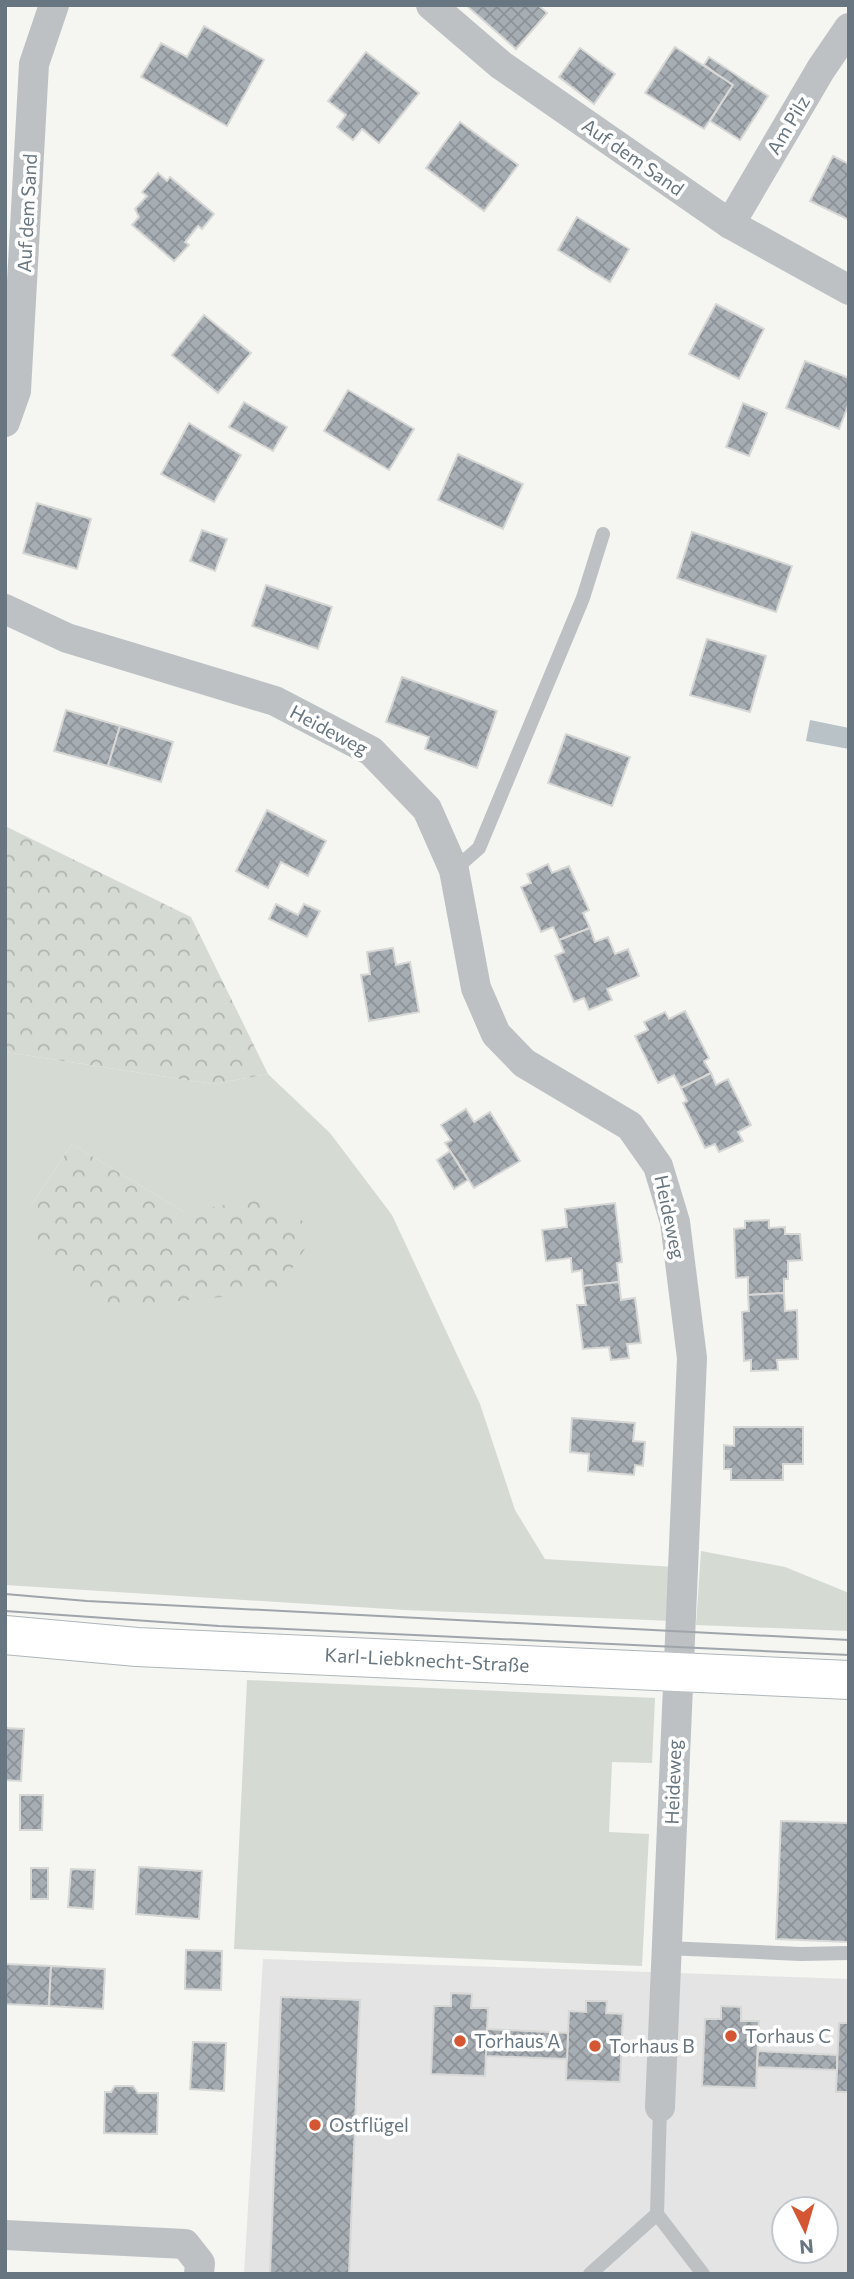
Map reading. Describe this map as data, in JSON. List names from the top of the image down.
{
  "streets": {
    "street": [
      "Am Pilz",
      "Auf dem Sand",
      "Heideweg",
      "Karl-Liebknecht-Straße"
    ]
  },
  "crossings": [
    ["Am Pilz", "Auf dem Sand"],
    ["Heideweg", "Karl-Liebknecht-Straße"]
  ],
  "places": [
    "Torhaus C",
    "Torhaus A",
    "Torhaus B",
    "Ostflügel"
  ],
  "north": "bottom"
}
